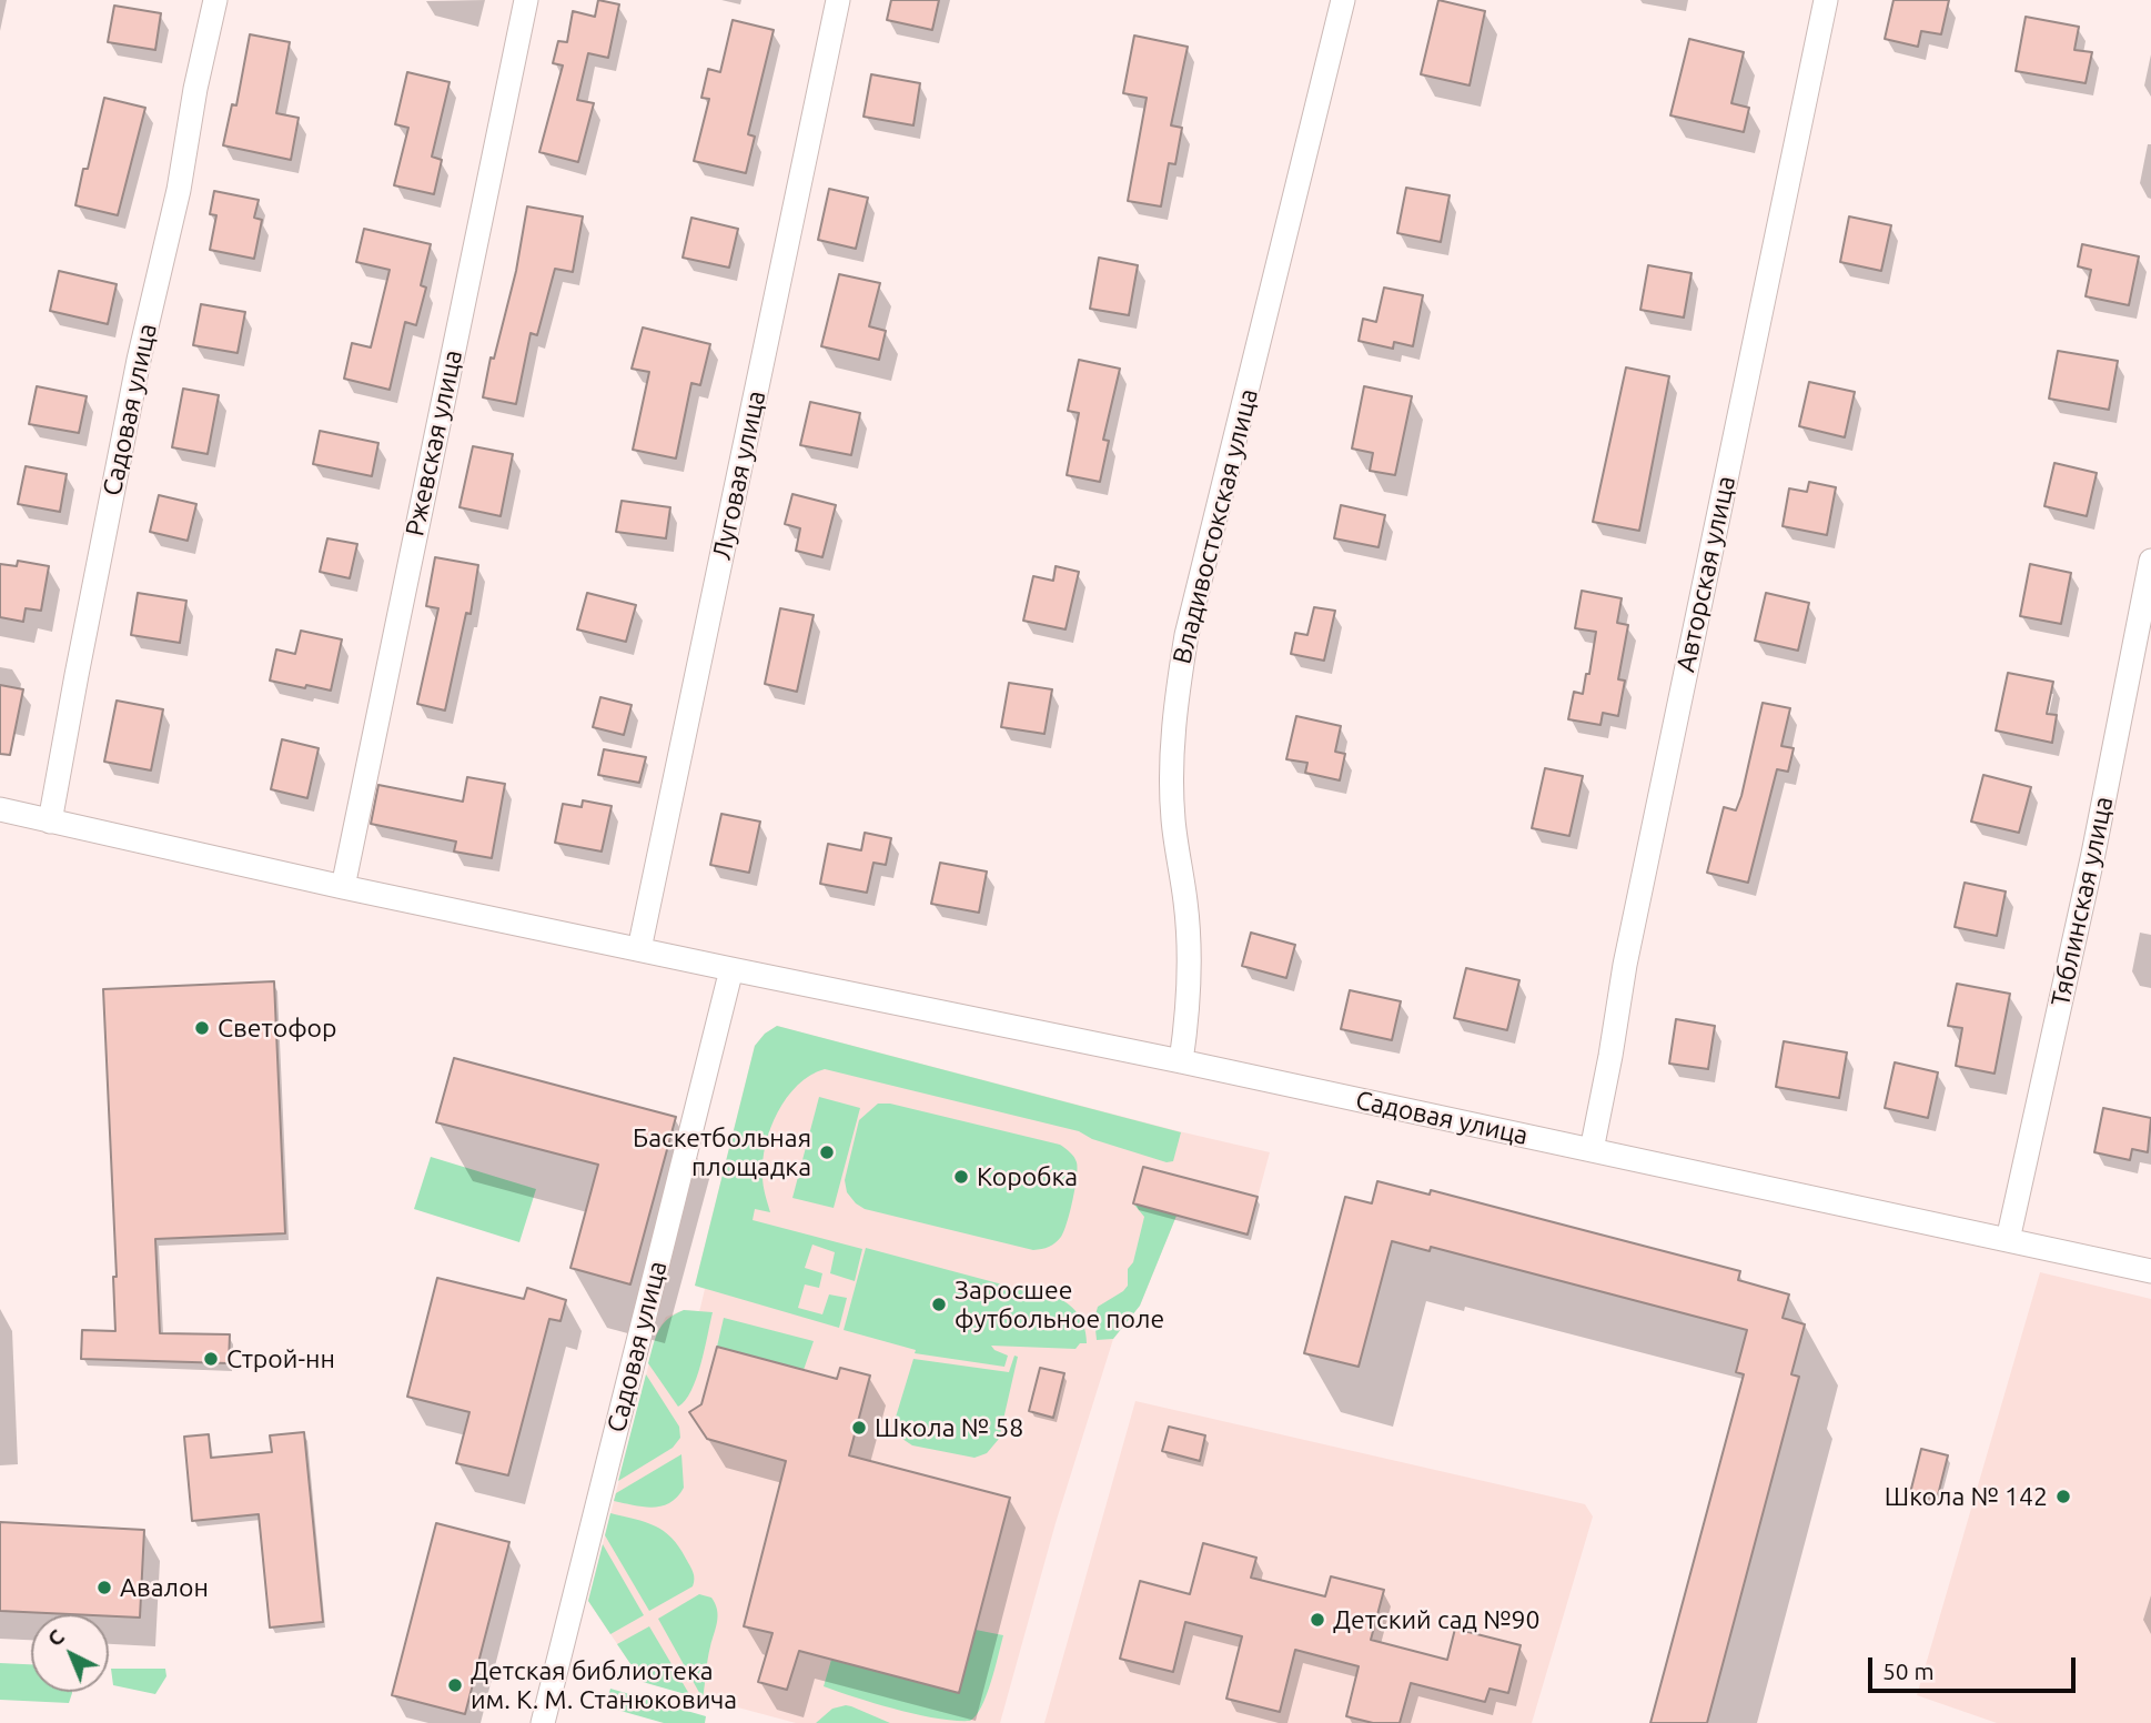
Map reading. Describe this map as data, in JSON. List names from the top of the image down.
{
  "streets": {
    "street": [
      "Садовая улица",
      "Ржевская улица",
      "Луговая улица",
      "Владивостокская улица",
      "Авторская улица",
      "Тяблинская улица"
    ]
  },
  "crossings": [
    ["Садовая улица", "Ржевская улица"],
    ["Садовая улица", "Луговая улица"],
    ["Садовая улица", "Владивостокская улица"],
    ["Садовая улица", "Авторская улица"],
    ["Садовая улица", "Тяблинская улица"]
  ],
  "places": [
    "Светофор",
    "Баскетбольная площадка",
    "Коробка",
    "Заросшее футбольное поле",
    "Строй-нн",
    "Школа № 58",
    "Школа № 142",
    "Авалон",
    "Детский сад №90",
    "Детская библиотека им. К. М. Станюковича"
  ],
  "scale_bar": "50 m",
  "north": "top left"
}
